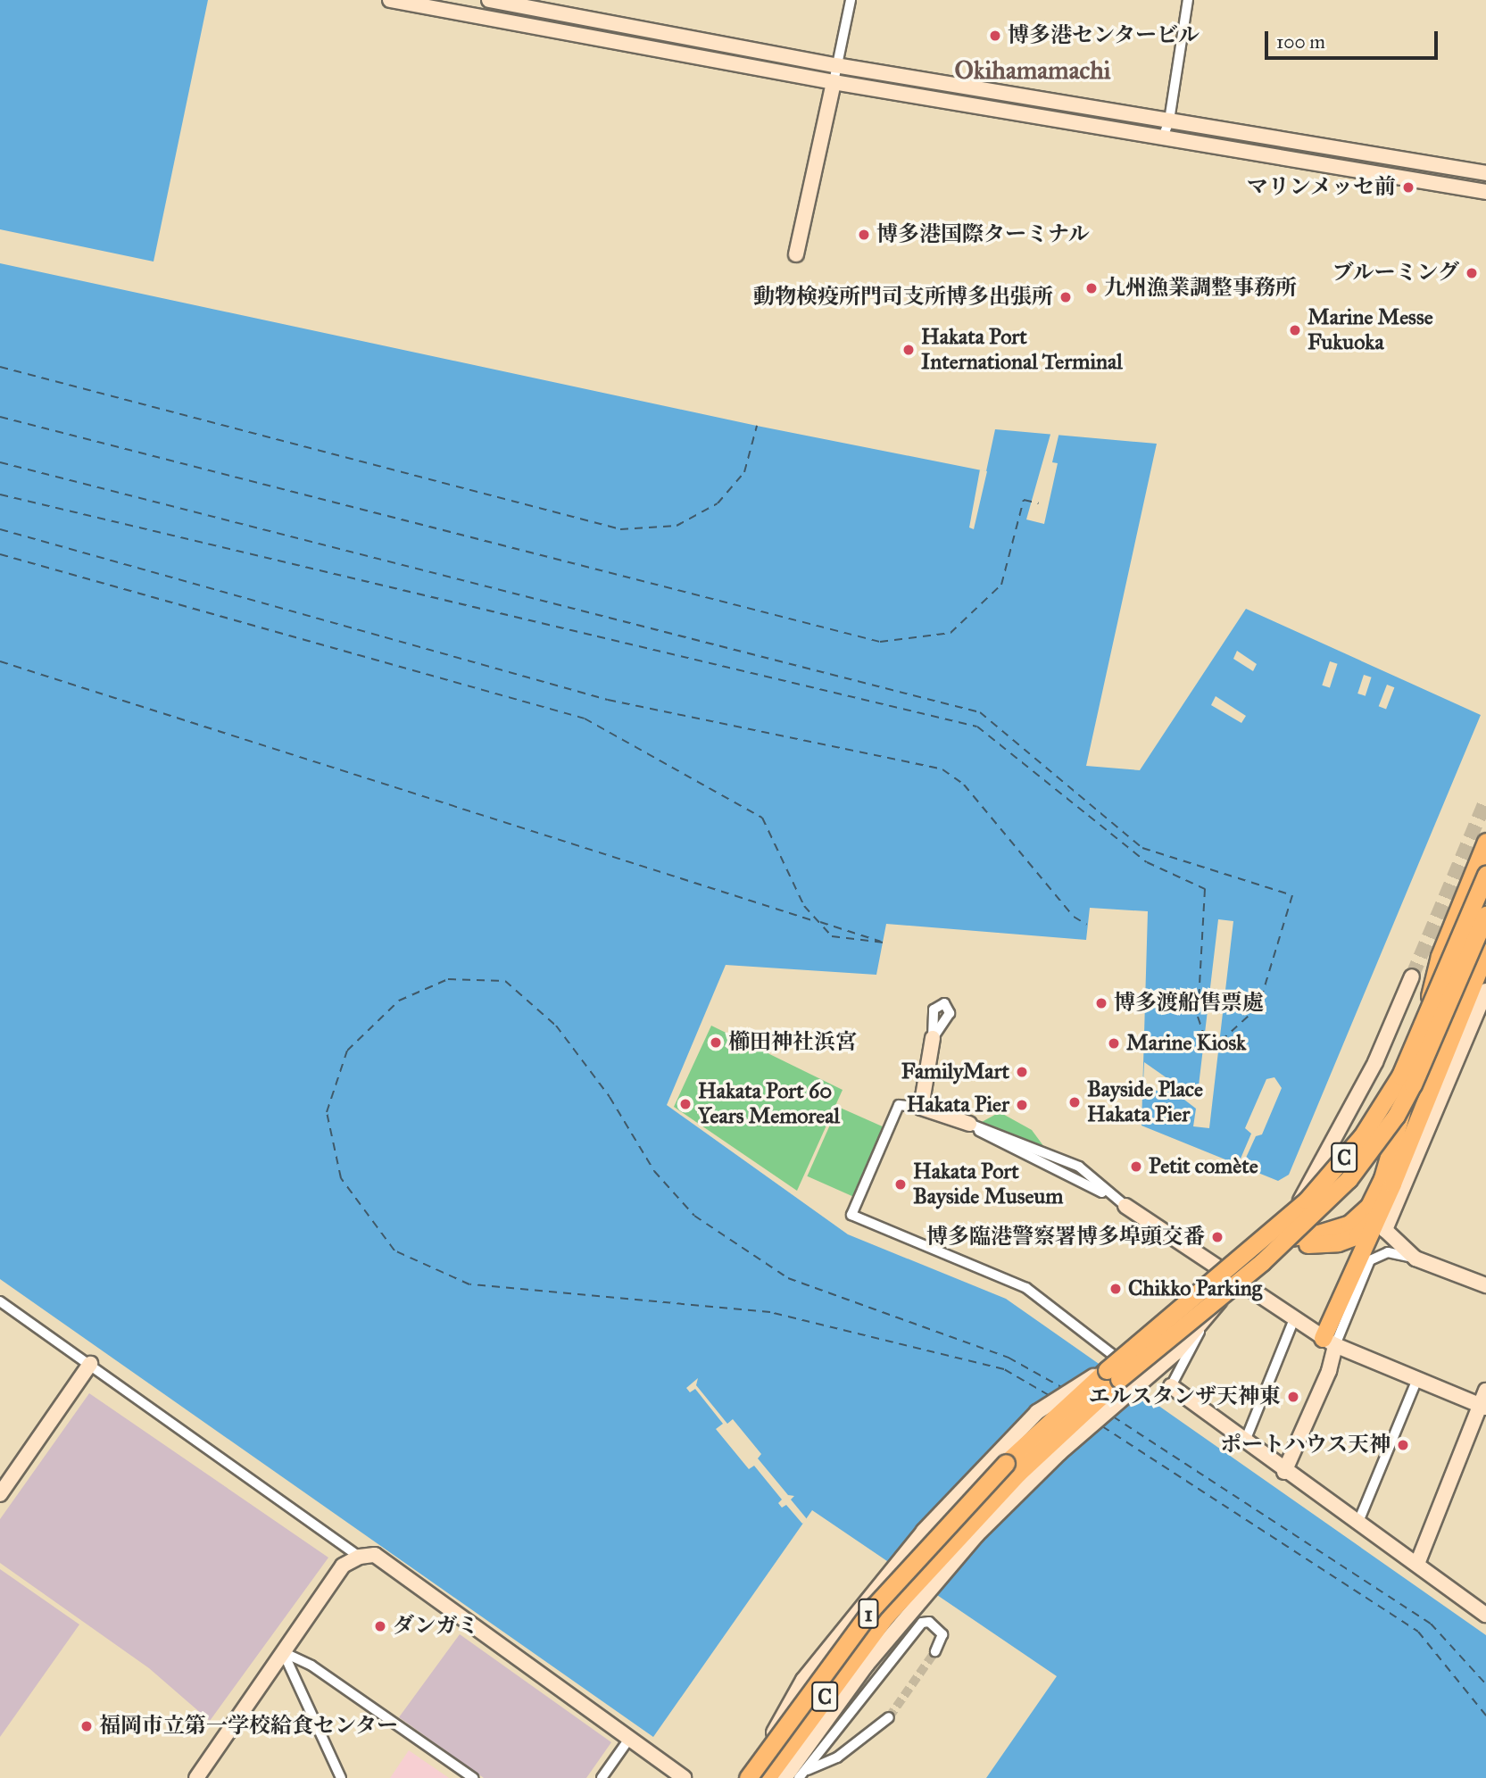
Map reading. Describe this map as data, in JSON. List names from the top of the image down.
{
  "streets": {
    "highway": ["C", "1"]
  },
  "crossings": [
    ["C", "1"]
  ],
  "districts": ["Okihamamachi"],
  "places": [
    "博多港センタービル",
    "マリンメッセ前",
    "博多港国際ターミナル",
    "ブルーミング",
    "九州漁業調整事務所",
    "動物検疫所門司支所博多出張所",
    "Marine Messe Fukuoka",
    "Hakata Port International Terminal",
    "博多渡船售票處",
    "櫛田神社浜宮",
    "Marine Kiosk",
    "FamilyMart",
    "Bayside Place Hakata Pier",
    "Hakata Port 60 Years Memoreal",
    "Hakata Pier",
    "Petit comète",
    "Hakata Port Bayside Museum",
    "博多臨港警察署博多埠頭交番",
    "Chikko Parking",
    "エルスタンザ天神東",
    "ポートハウス天神",
    "ダンガミ",
    "福岡市立第一学校給食センター"
  ],
  "scale_bar": "100 m"
}
